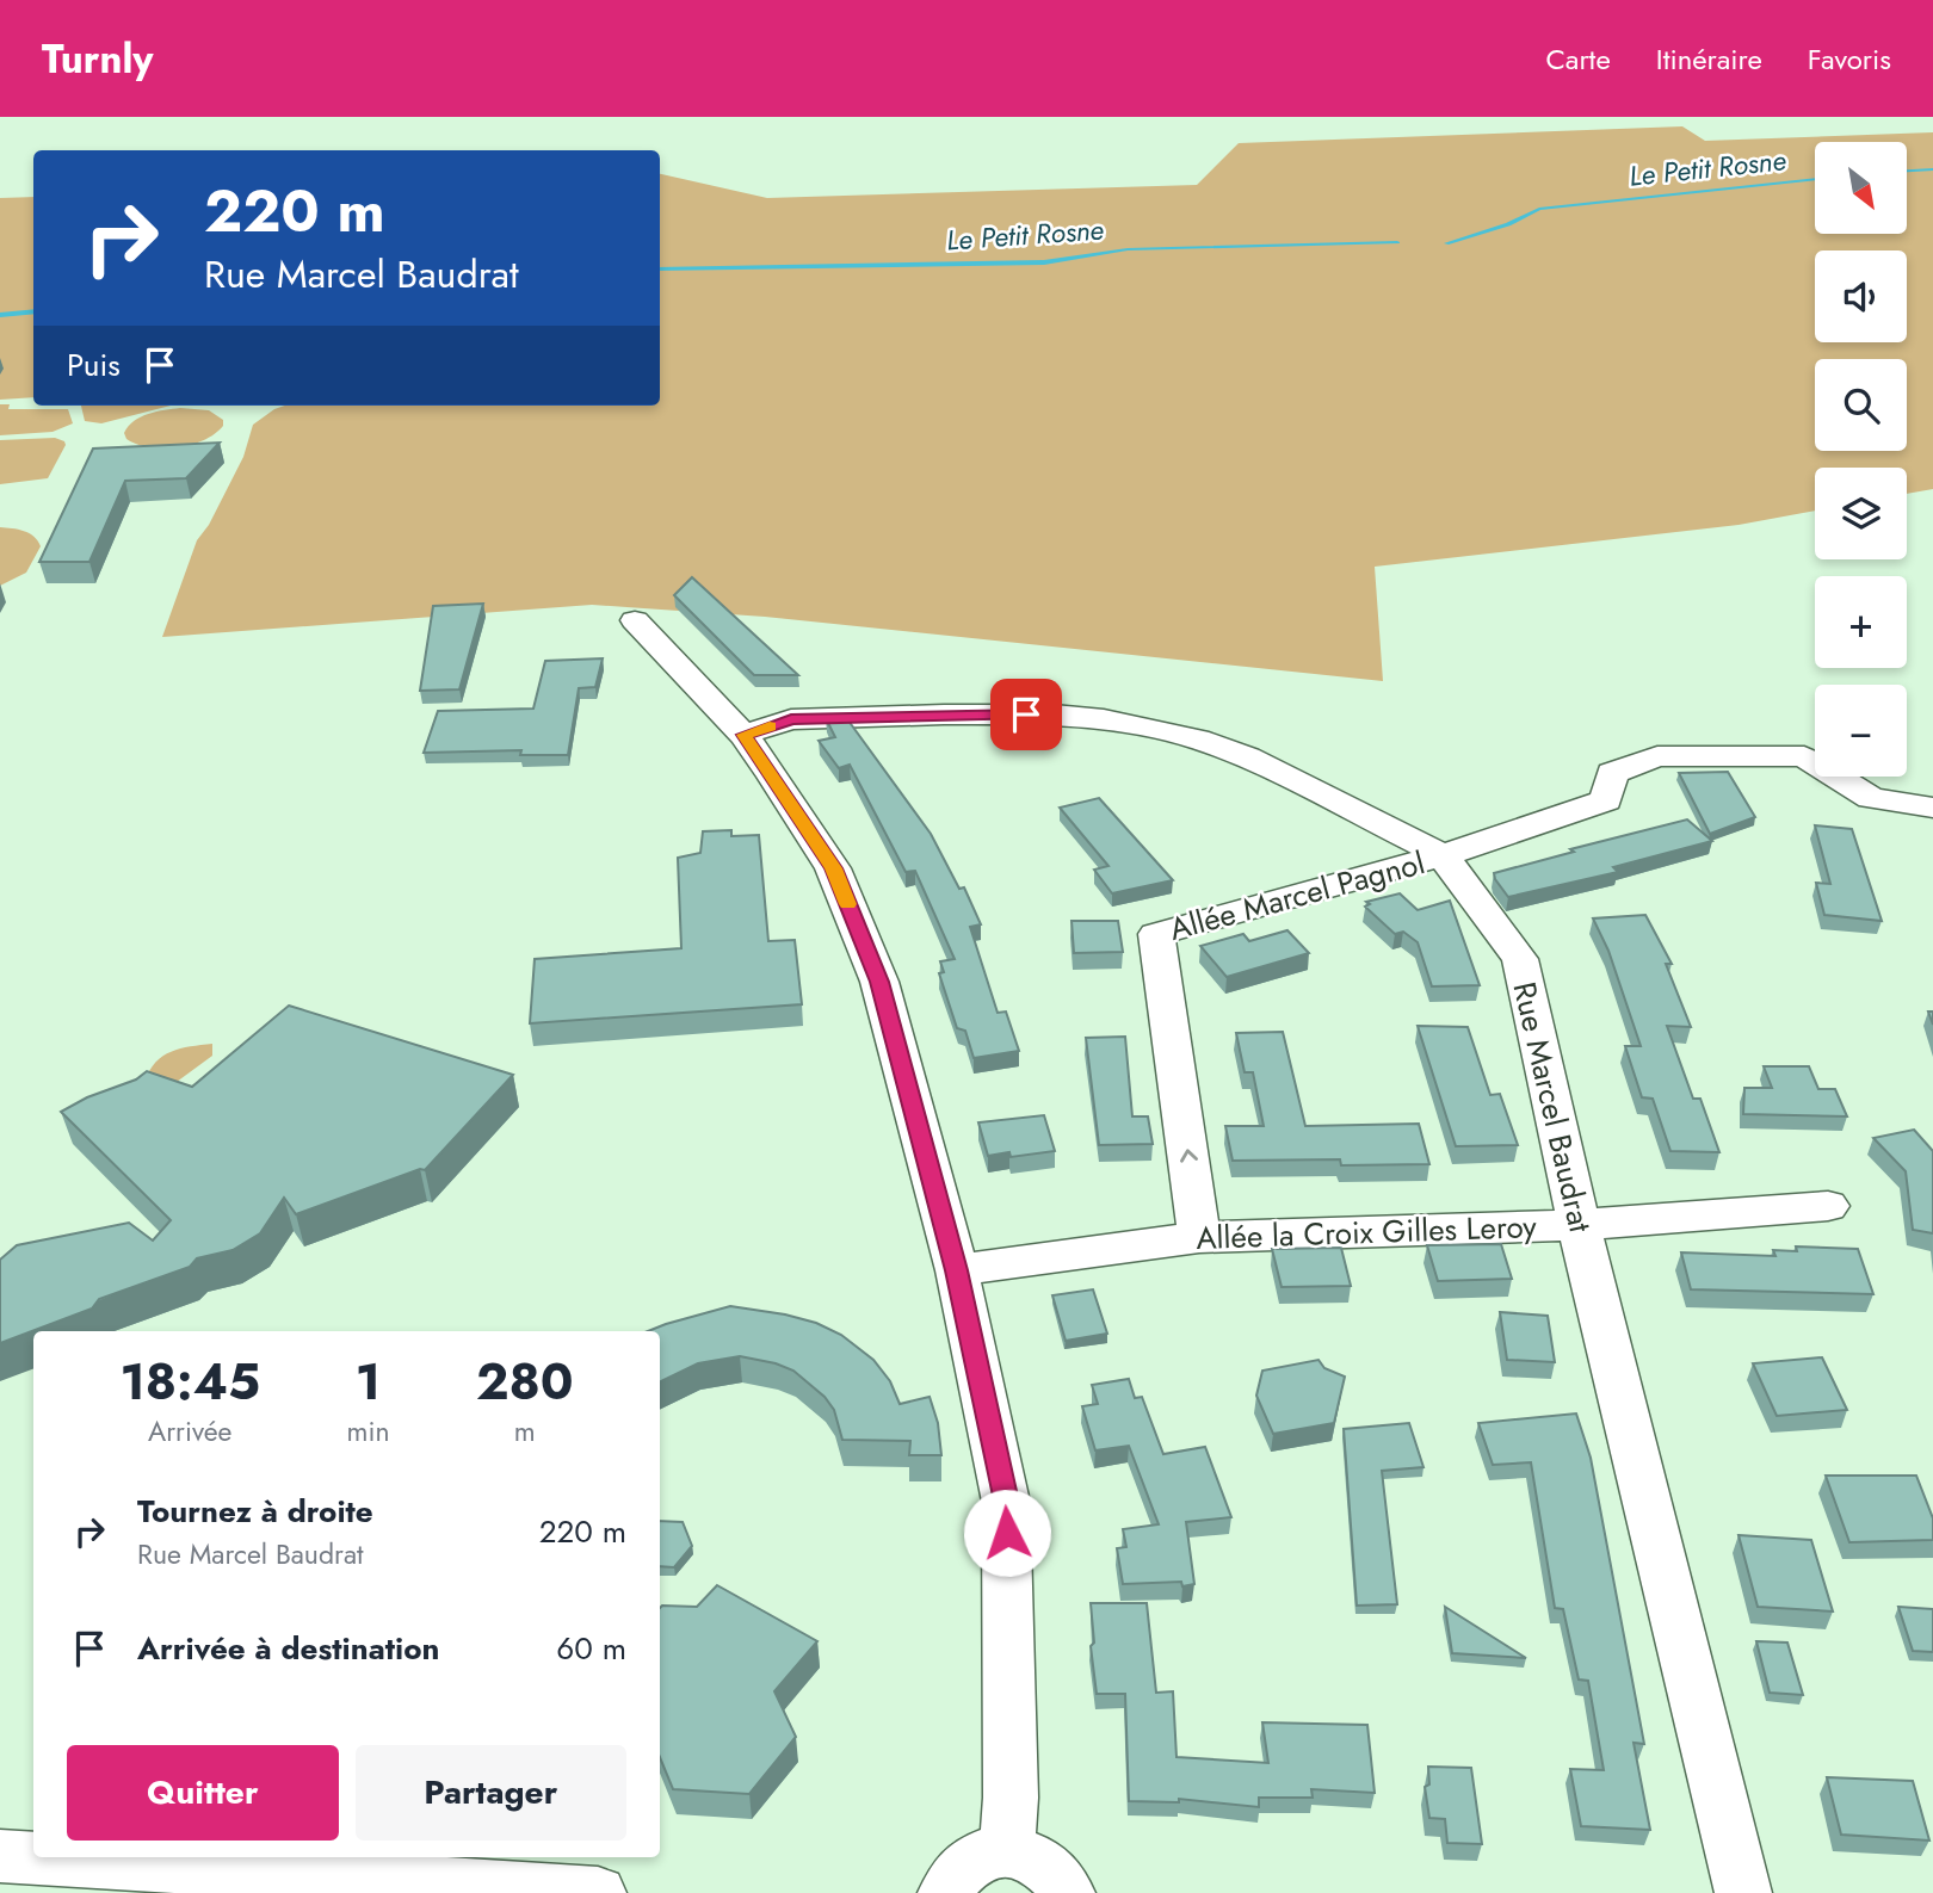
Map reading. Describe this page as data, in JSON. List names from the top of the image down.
{
  "streets": {
    "street": ["Allée Marcel Pagnol", "Rue Marcel Baudrat", "Allée la Croix Gilles Leroy"]
  },
  "crossings": [
    ["Allée Marcel Pagnol", "Rue Marcel Baudrat"],
    ["Allée Marcel Pagnol", "Allée la Croix Gilles Leroy"],
    ["Rue Marcel Baudrat", "Allée la Croix Gilles Leroy"]
  ],
  "water": ["Le Petit Rosne"],
  "north": "bottom right",
  "page": {
    "header": "Turnly",
    "nav": ["Carte", "Itinéraire", "Favoris"],
    "map_buttons": ["+", "−"],
    "turn": ["220 m", "Rue Marcel Baudrat"],
    "then": "Puis",
    "eta": [
      "18:45",
      "Arrivée",
      "1",
      "min",
      "280",
      "m"
    ],
    "list": [
      {
        "name": "Tournez à droite",
        "note": "Rue Marcel Baudrat",
        "value": "220 m"
      },
      {
        "name": "Arrivée à destination",
        "value": "60 m"
      }
    ],
    "buttons": ["Quitter", "Partager"]
  }
}
